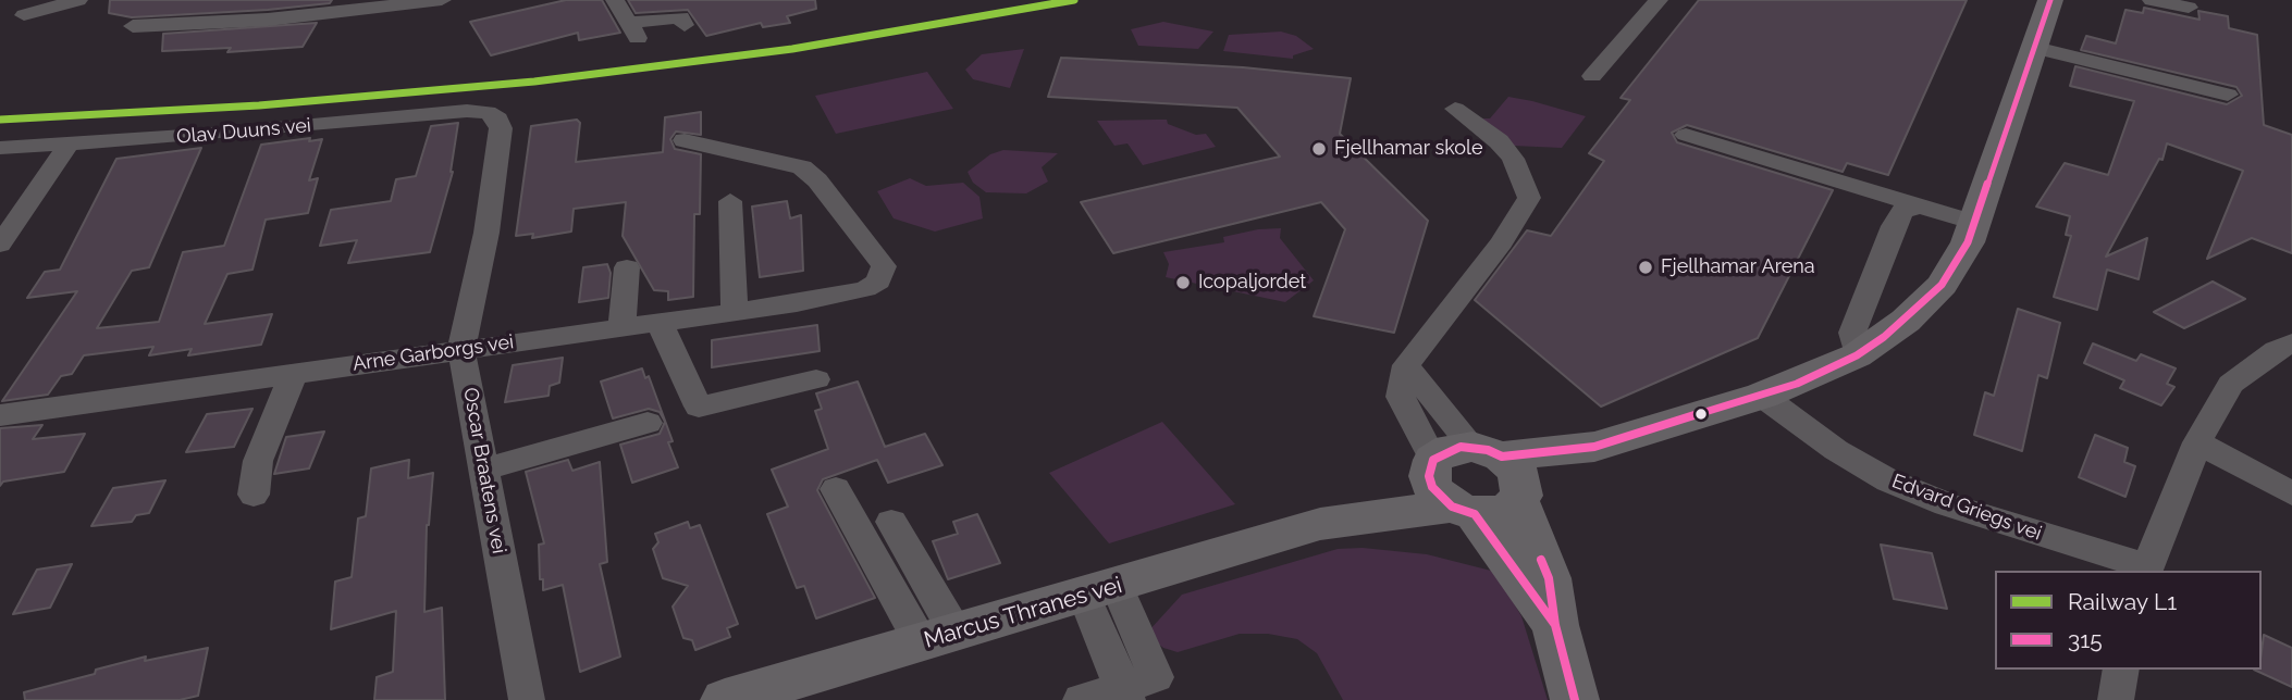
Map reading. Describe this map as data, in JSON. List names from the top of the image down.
{
  "streets": {
    "main road": ["Marcus Thranes vei"],
    "street": [
      "Olav Duuns vei",
      "Arne Garborgs vei",
      "Oscar Braatens vei",
      "Edvard Griegs vei"
    ]
  },
  "crossings": [
    ["Olav Duuns vei", "Oscar Braatens vei"],
    ["Arne Garborgs vei", "Oscar Braatens vei"]
  ],
  "places": ["Fjellhamar skole", "Fjellhamar Arena", "Icopaljordet"],
  "lines": ["rail line L1", "transit line 315"],
  "legend": ["Railway L1", "315"]
}
